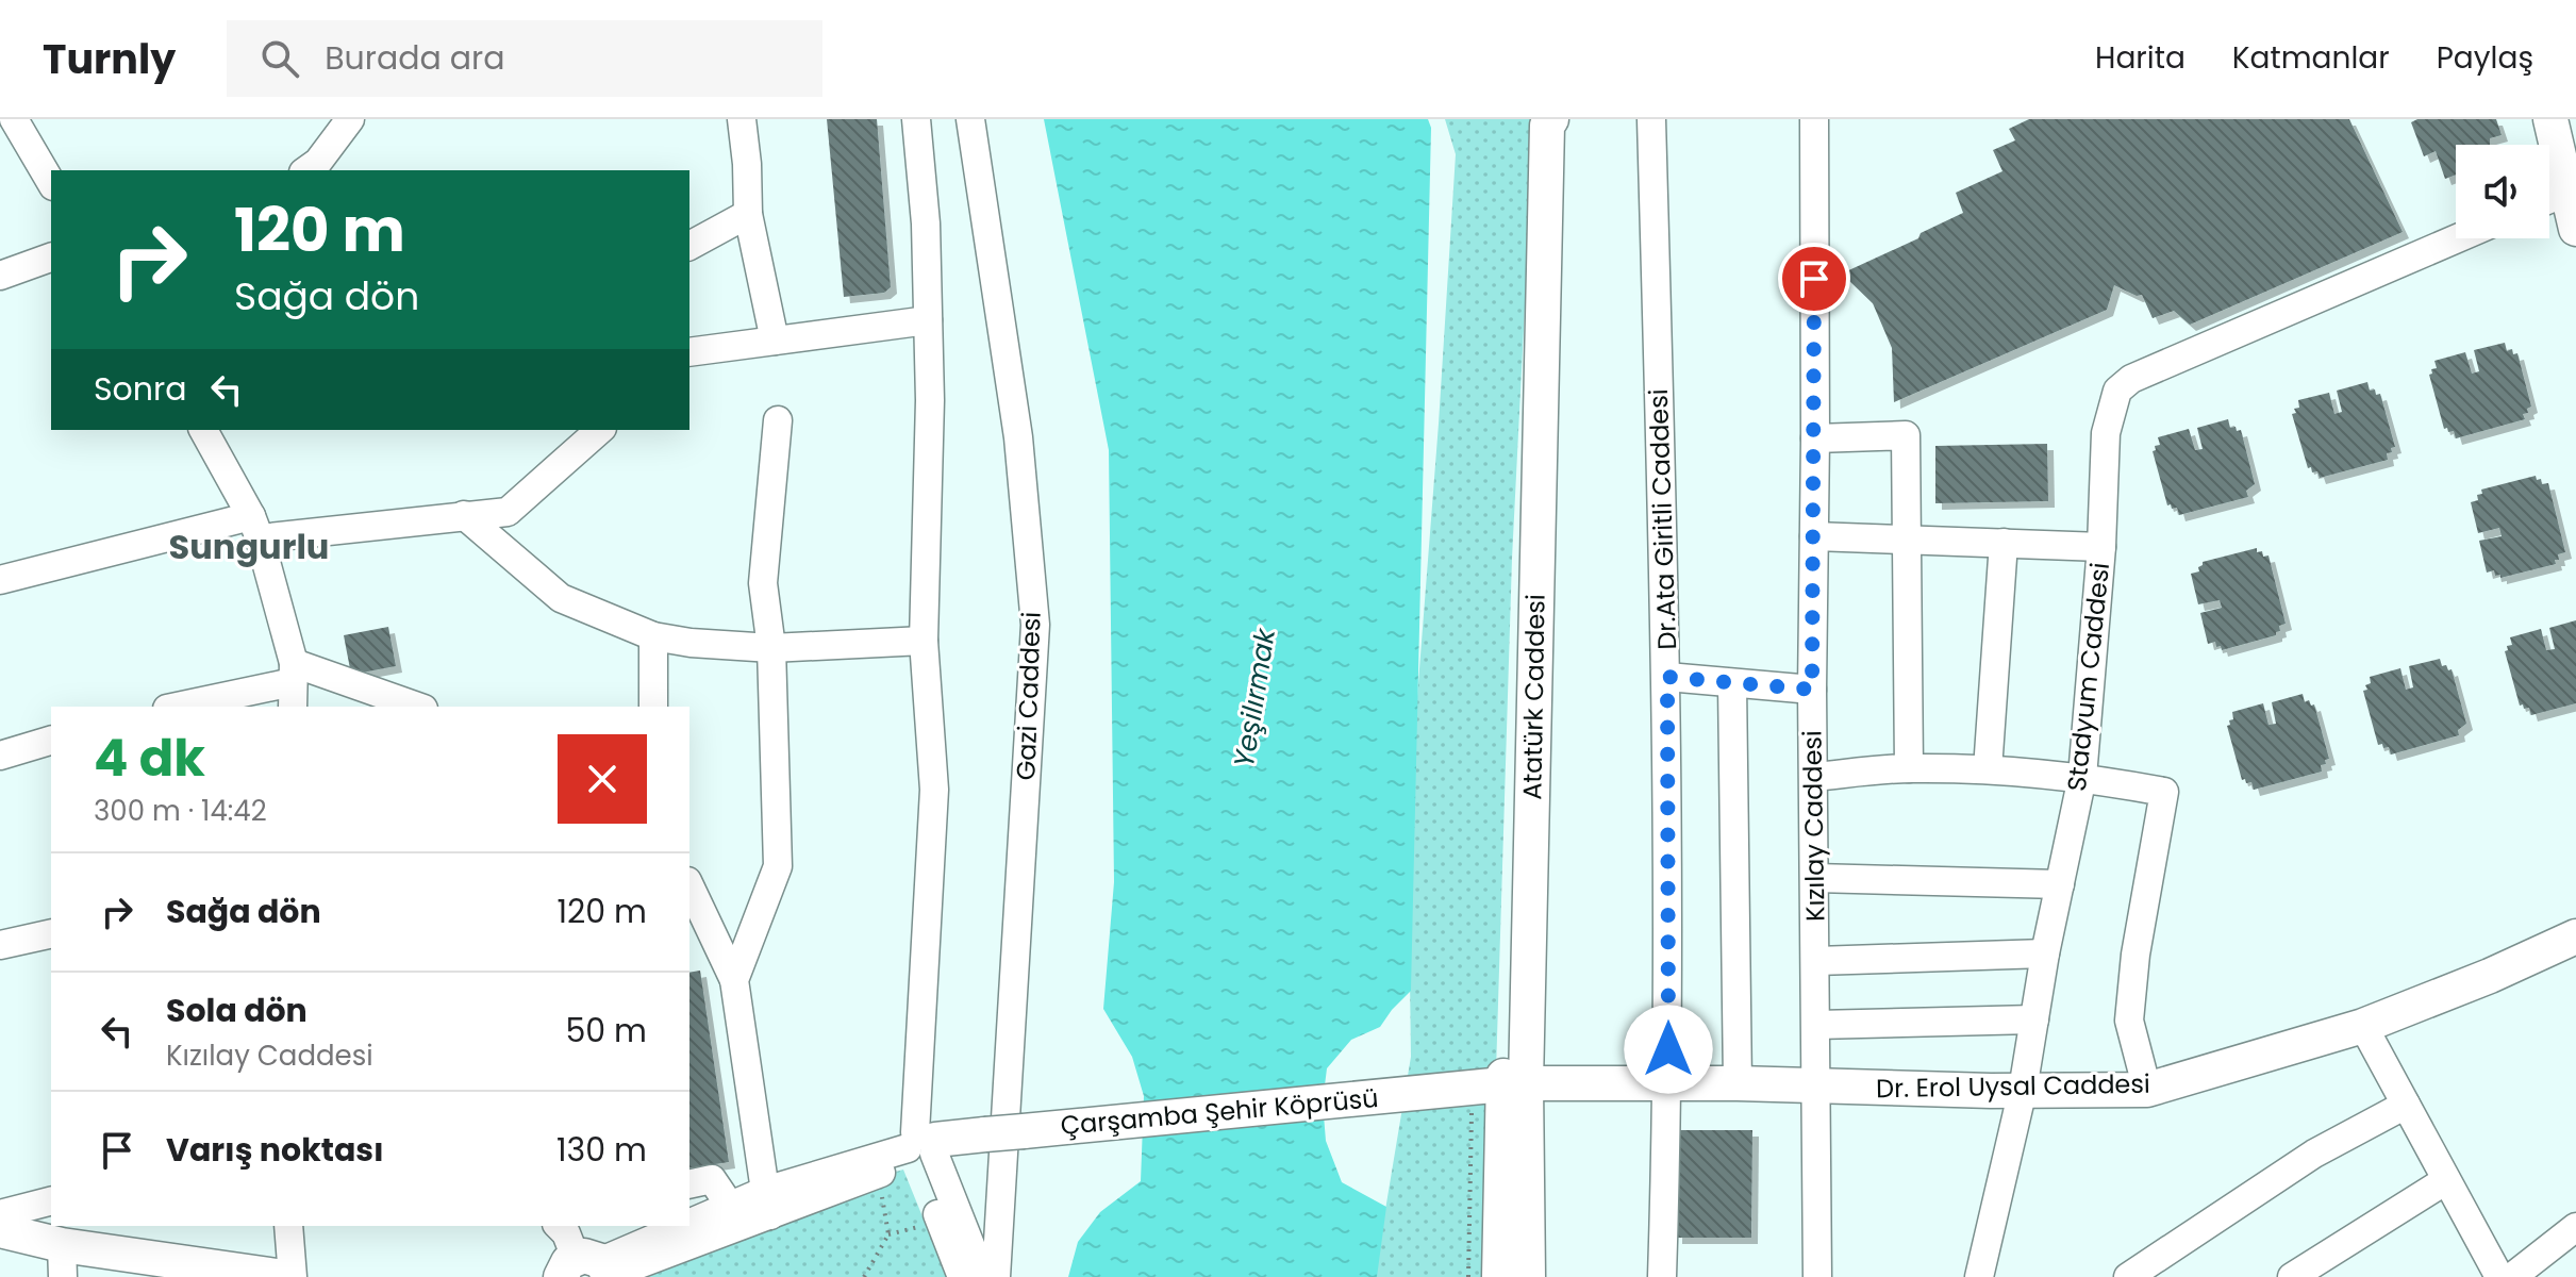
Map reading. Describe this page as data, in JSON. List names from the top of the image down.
{
  "streets": {
    "main road": ["Atatürk Caddesi", "Dr. Erol Uysal Caddesi", "Çarşamba Şehir Köprüsü"],
    "street": [
      "Dr.Ata Giritli Caddesi",
      "Stadyum Caddesi",
      "Gazi Caddesi",
      "Kızılay Caddesi"
    ]
  },
  "crossings": [
    ["Dr.Ata Giritli Caddesi", "Dr. Erol Uysal Caddesi"],
    ["Stadyum Caddesi", "Kızılay Caddesi"],
    ["Stadyum Caddesi", "Dr. Erol Uysal Caddesi"],
    ["Atatürk Caddesi", "Dr. Erol Uysal Caddesi"],
    ["Atatürk Caddesi", "Çarşamba Şehir Köprüsü"],
    ["Kızılay Caddesi", "Dr. Erol Uysal Caddesi"],
    ["Dr. Erol Uysal Caddesi", "Çarşamba Şehir Köprüsü"]
  ],
  "districts": ["Sungurlu"],
  "water": ["Yeşilırmak"],
  "page": {
    "header": "Turnly",
    "search": "Burada ara",
    "nav": ["Harita", "Katmanlar", "Paylaş"],
    "turn": ["120 m", "Sağa dön"],
    "then": "Sonra",
    "heading": ["4 dk", "300 m · 14:42"],
    "list": [
      {
        "name": "Sağa dön",
        "value": "120 m"
      },
      {
        "name": "Sola dön",
        "note": "Kızılay Caddesi",
        "value": "50 m"
      },
      {
        "name": "Varış noktası",
        "value": "130 m"
      }
    ]
  }
}
